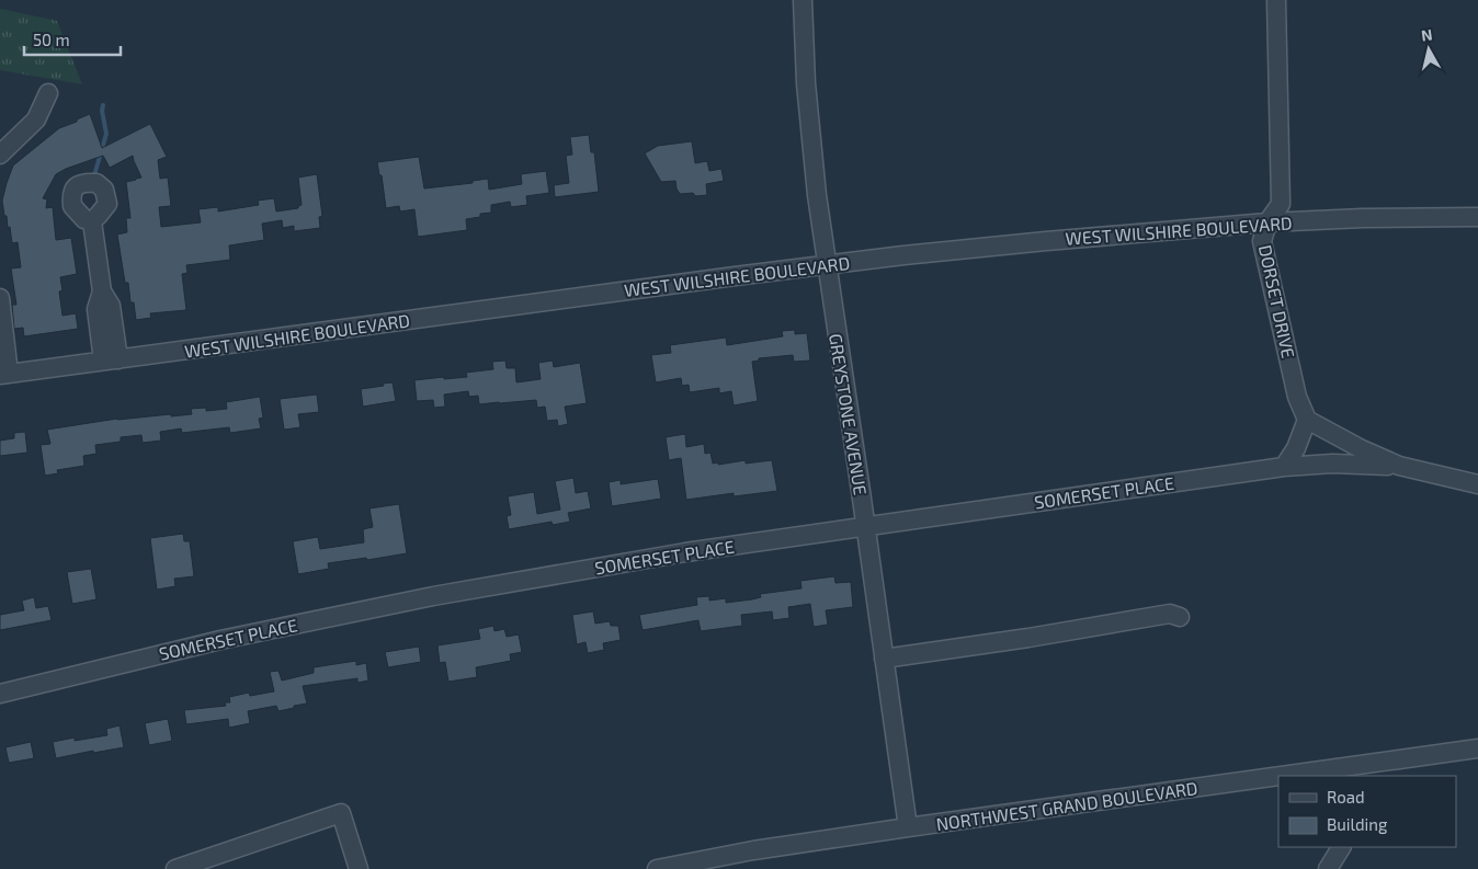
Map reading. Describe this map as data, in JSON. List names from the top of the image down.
{
  "streets": {
    "street": [
      "WEST WILSHIRE BOULEVARD",
      "DORSET DRIVE",
      "GREYSTONE AVENUE",
      "SOMERSET PLACE",
      "NORTHWEST GRAND BOULEVARD"
    ]
  },
  "crossings": [
    ["WEST WILSHIRE BOULEVARD", "DORSET DRIVE"],
    ["WEST WILSHIRE BOULEVARD", "GREYSTONE AVENUE"],
    ["GREYSTONE AVENUE", "SOMERSET PLACE"],
    ["GREYSTONE AVENUE", "NORTHWEST GRAND BOULEVARD"]
  ],
  "legend": ["Road", "Building"],
  "scale_bar": "50 m",
  "north": "top"
}
